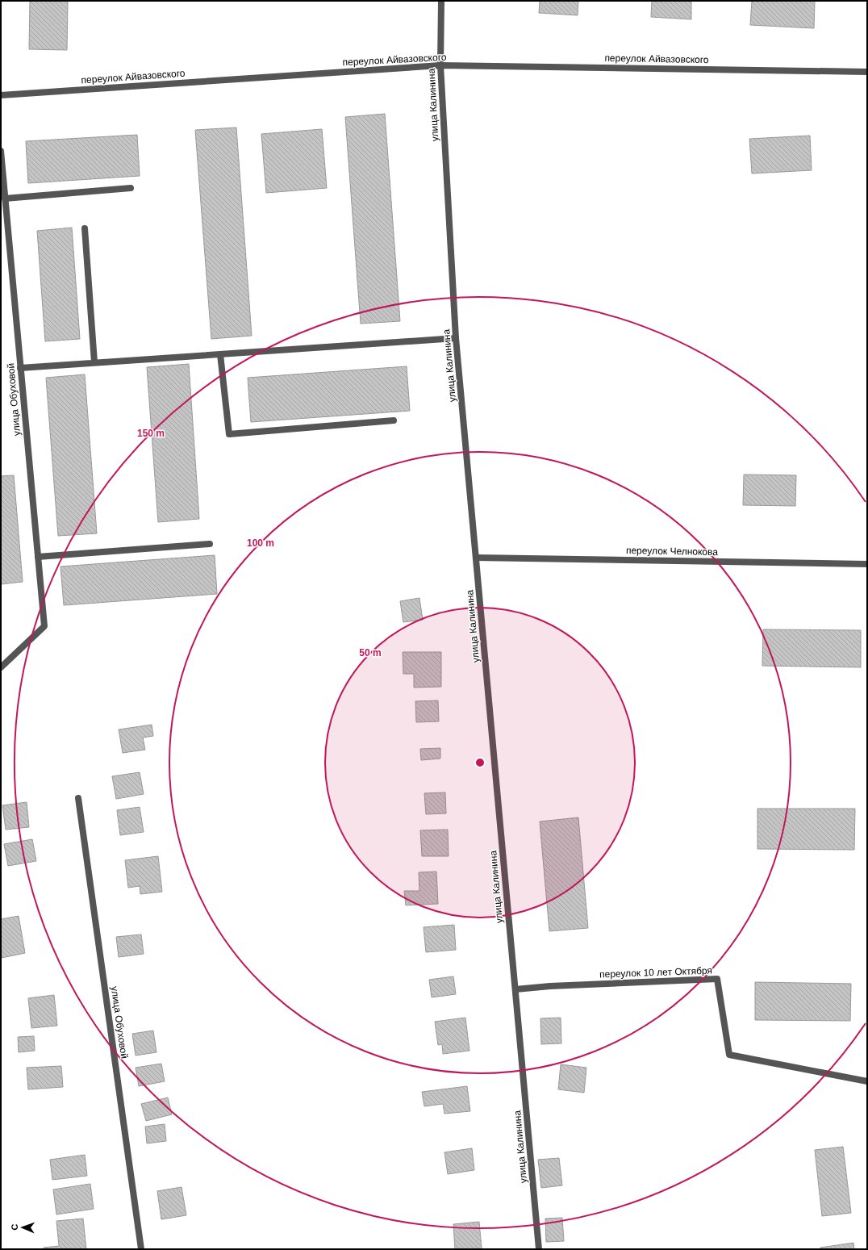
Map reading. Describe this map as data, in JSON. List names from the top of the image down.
{
  "streets": {
    "street": [
      "переулок Айвазовского",
      "улица Калинина",
      "улица Обуховой",
      "переулок Челнокова",
      "переулок 10 лет Октября"
    ]
  },
  "crossings": [
    ["переулок Айвазовского", "улица Калинина"],
    ["улица Калинина", "переулок Челнокова"],
    ["улица Калинина", "переулок 10 лет Октября"]
  ],
  "north": "left",
  "rings": ["150 m", "100 m", "50 m"]
}
